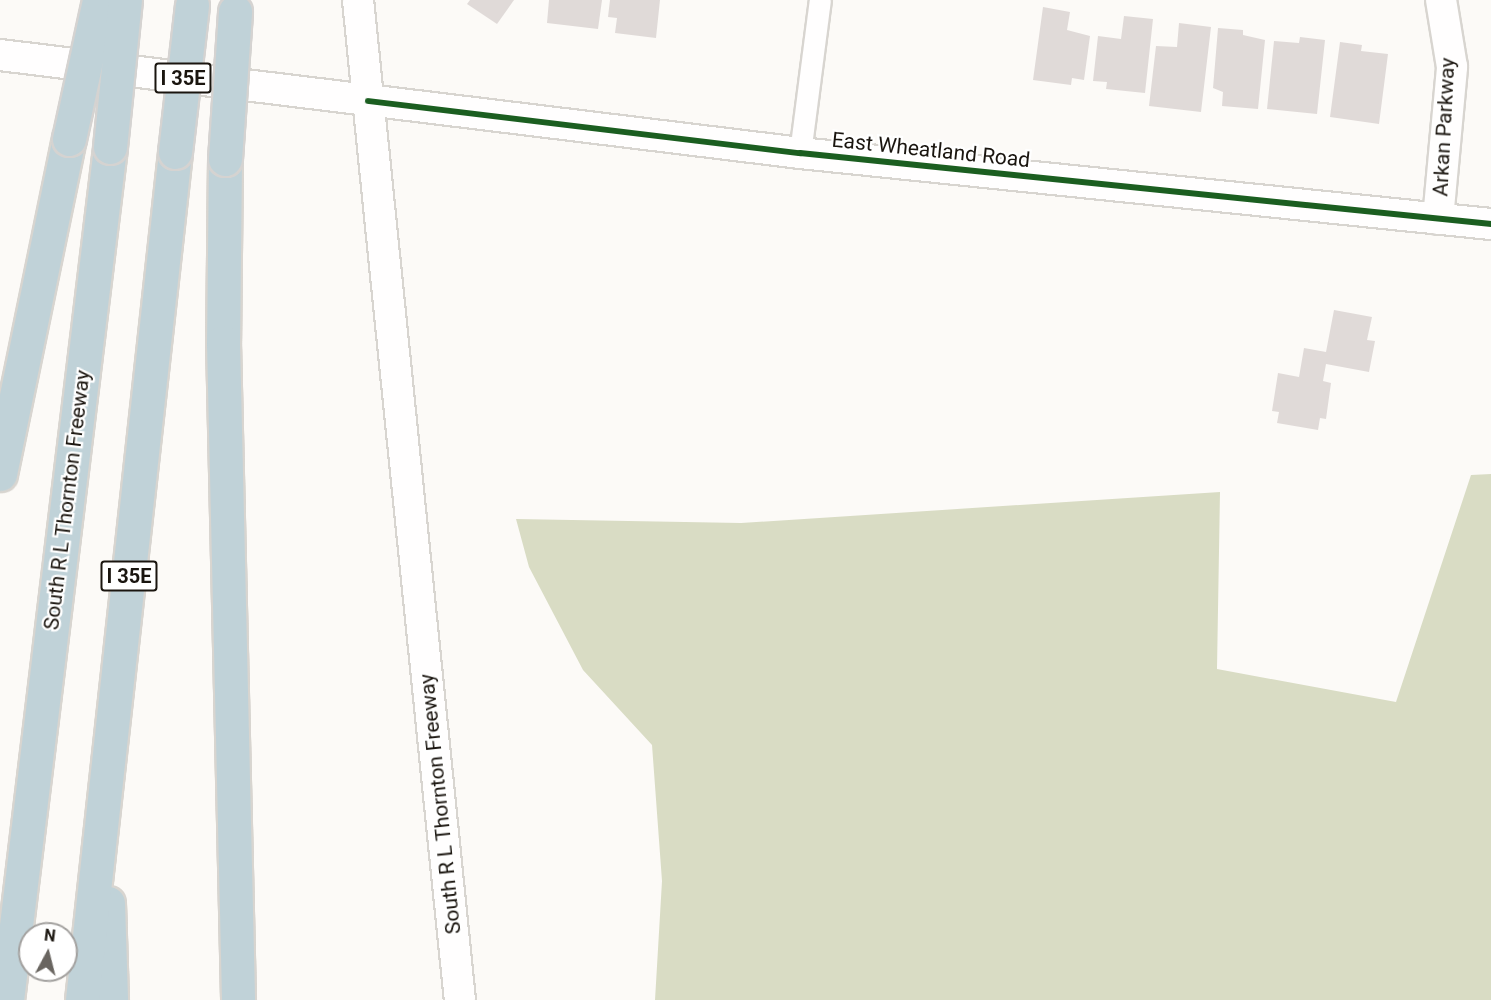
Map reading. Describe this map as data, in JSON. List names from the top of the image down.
{
  "streets": {
    "highway": ["I 35E", "South R L Thornton Freeway"],
    "main road": ["Arkan Parkway", "East Wheatland Road"]
  },
  "crossings": [
    ["Arkan Parkway", "East Wheatland Road"],
    ["East Wheatland Road", "South R L Thornton Freeway"]
  ],
  "north": "top"
}
